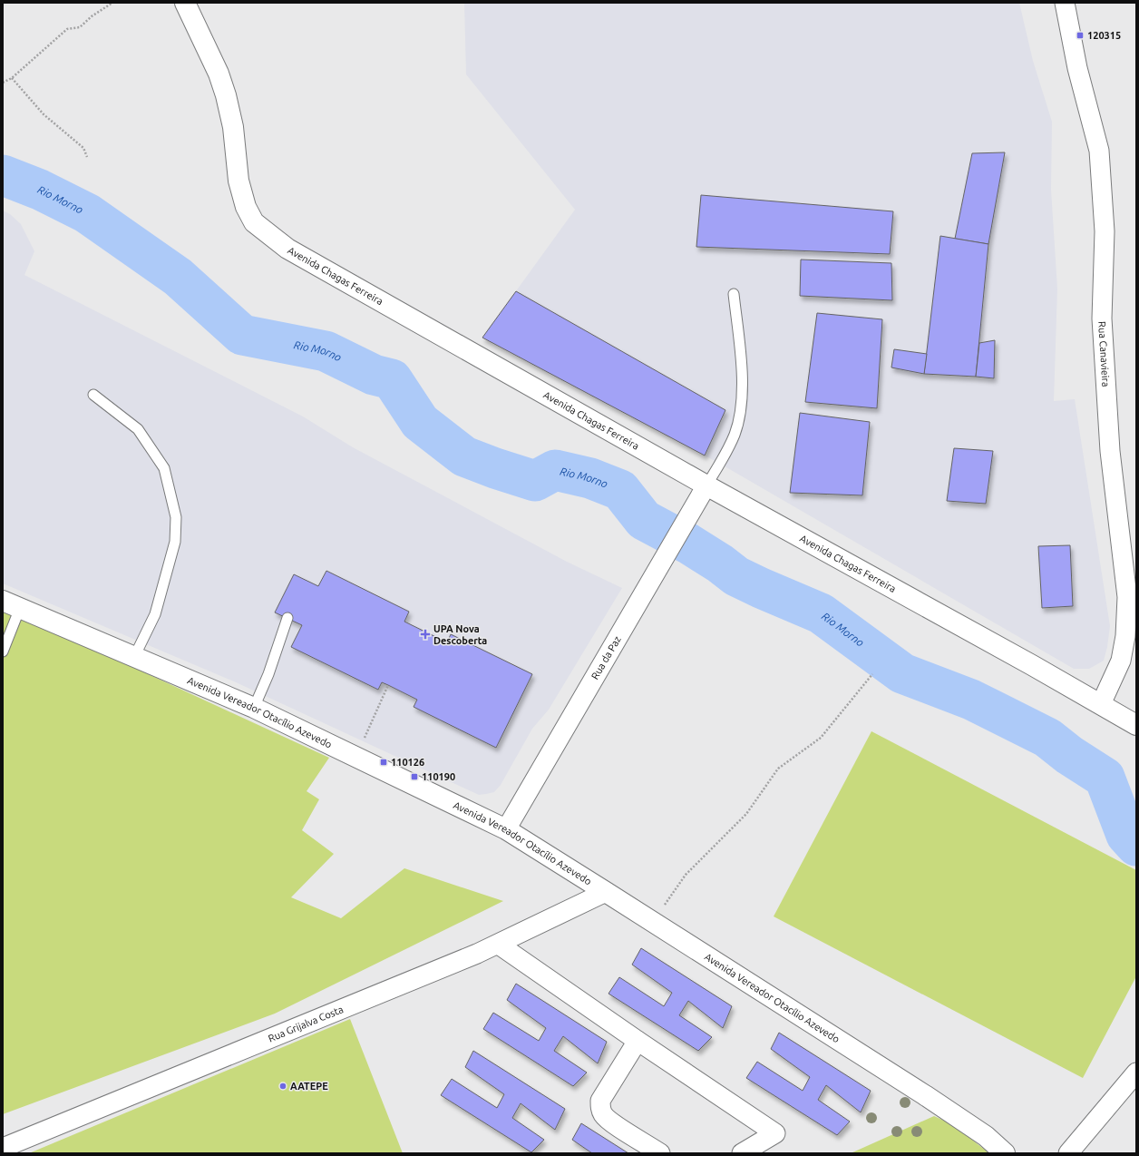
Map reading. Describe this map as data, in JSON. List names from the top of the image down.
{
  "streets": {
    "street": [
      "Avenida Chagas Ferreira",
      "Rua Canavieira",
      "Rua da Paz",
      "Avenida Vereador Otacílio Azevedo",
      "Rua Grijalva Costa"
    ]
  },
  "crossings": [
    ["Avenida Chagas Ferreira", "Rua Canavieira"],
    ["Avenida Chagas Ferreira", "Rua da Paz"],
    ["Rua da Paz", "Avenida Vereador Otacílio Azevedo"],
    ["Avenida Vereador Otacílio Azevedo", "Rua Grijalva Costa"]
  ],
  "water": ["Rio Morno"],
  "places": {
    "transit": ["120315", "110126", "110190"],
    "health": ["UPA Nova Descoberta"],
    "other": ["AATEPE"]
  }
}
